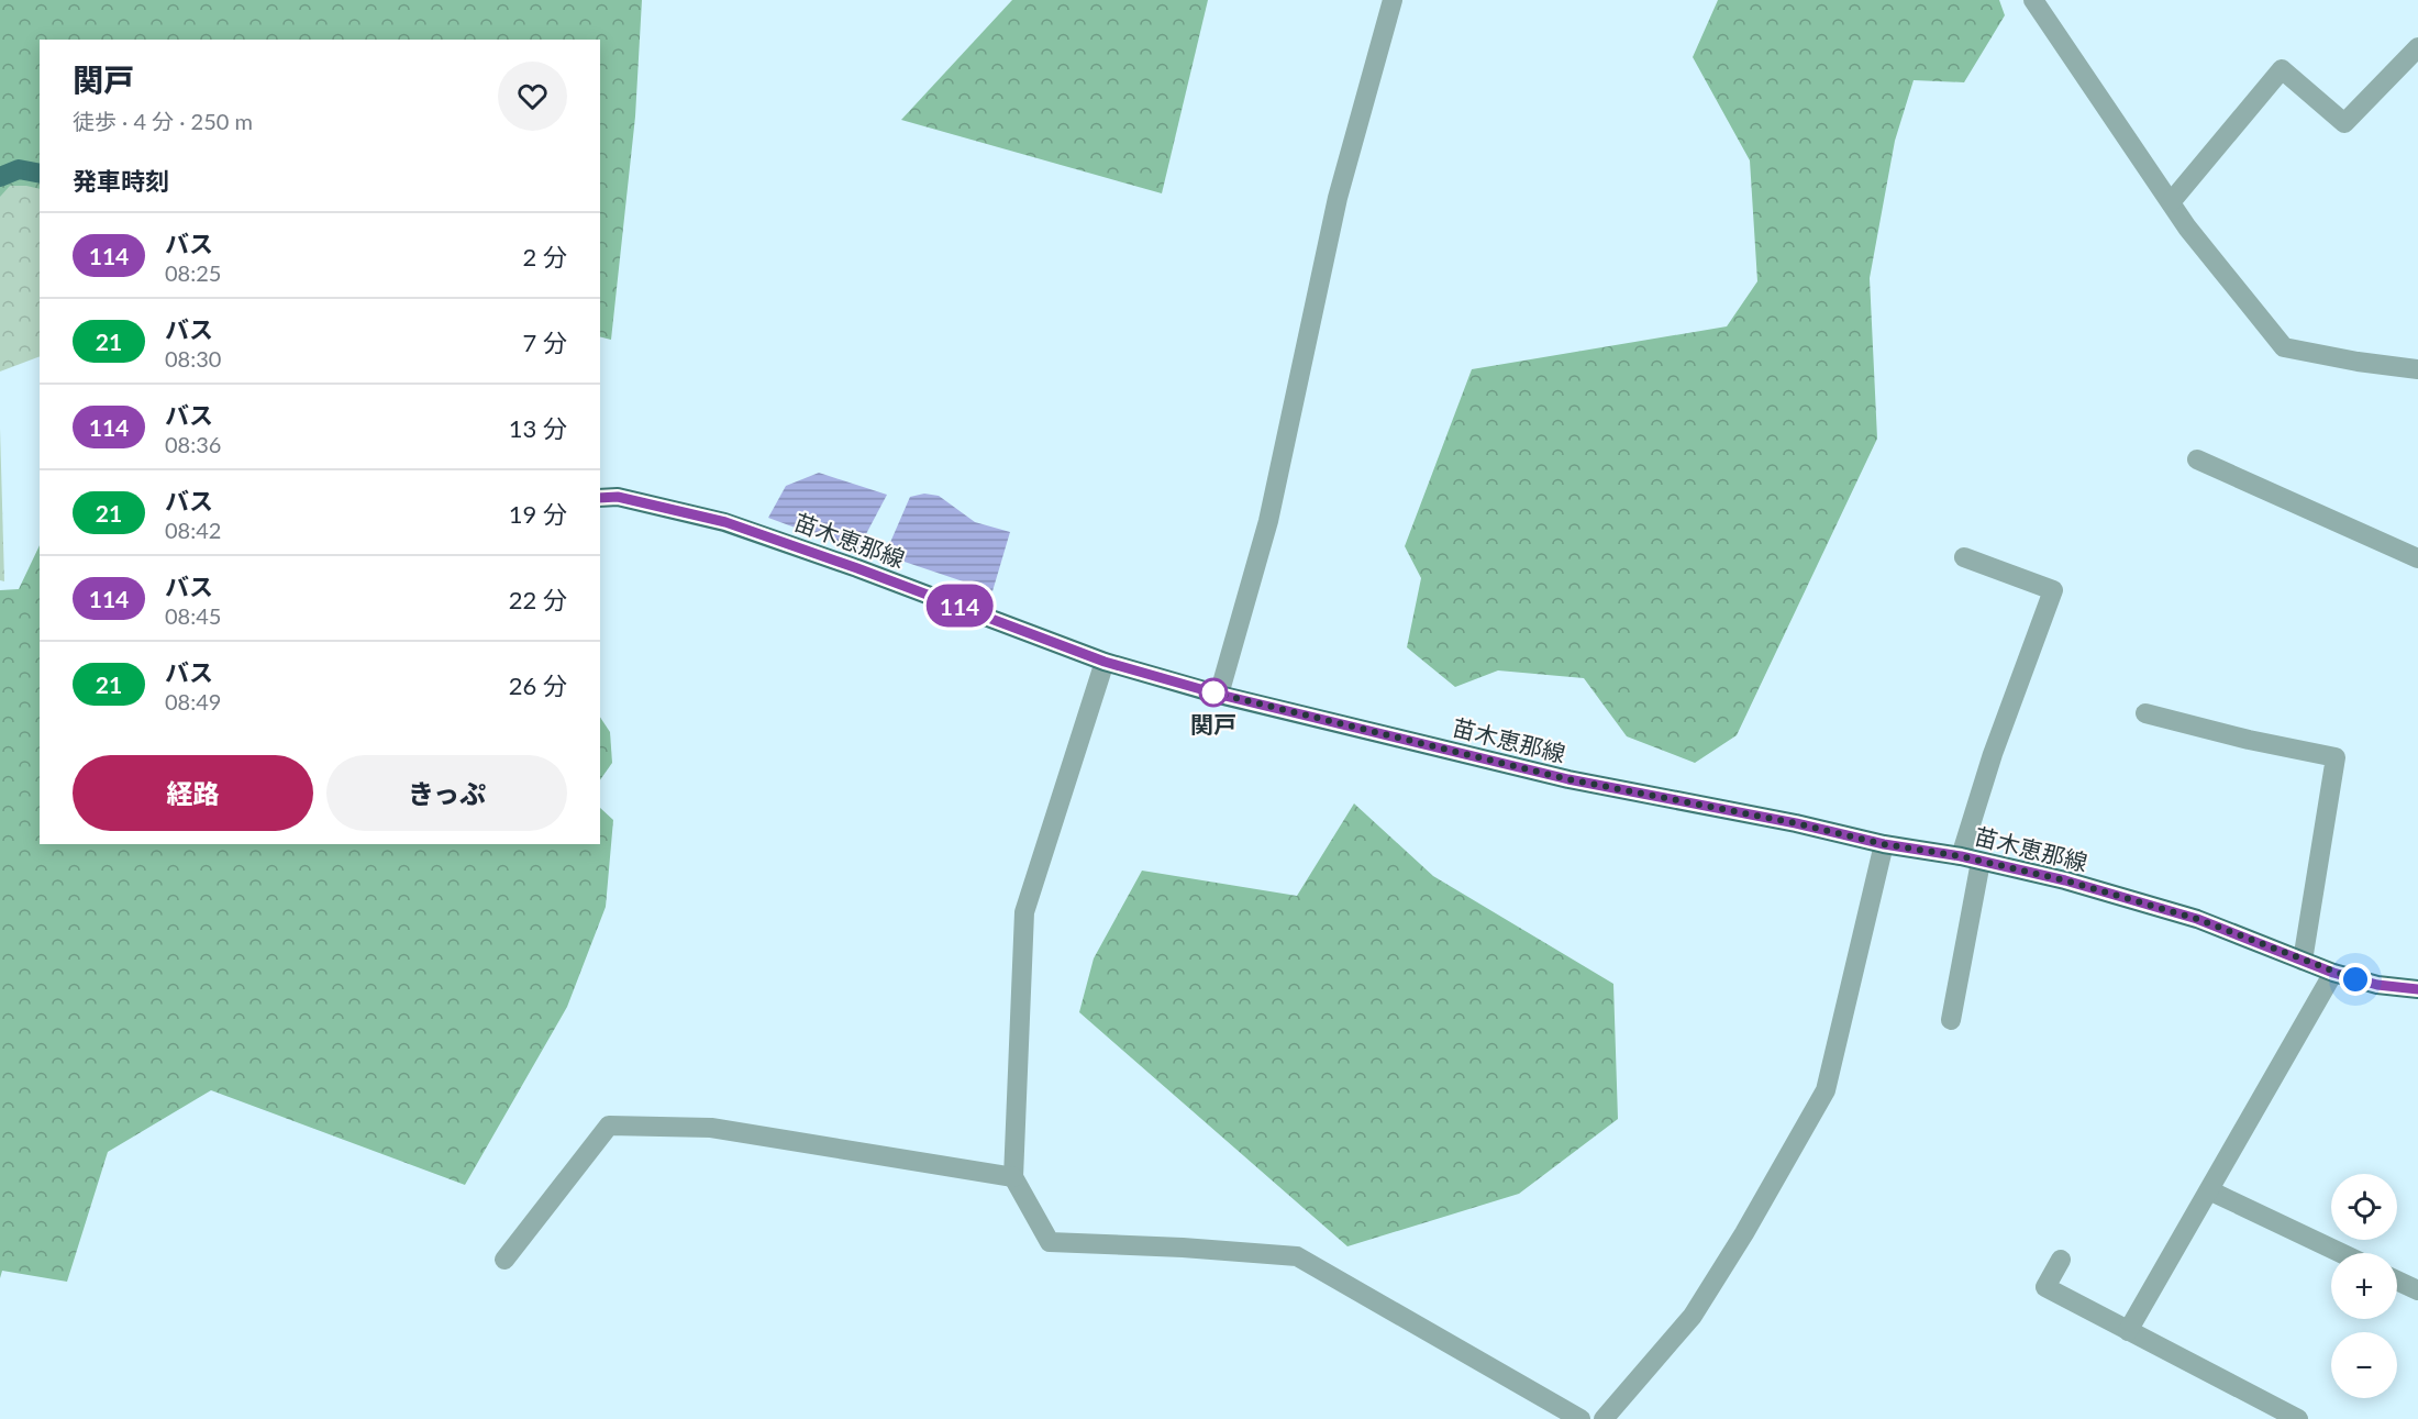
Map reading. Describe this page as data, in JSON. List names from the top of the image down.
{
  "streets": {
    "main road": ["苗木恵那線"]
  },
  "places": ["関戸"],
  "lines": ["bus line 114"],
  "page": {
    "on_map": "114",
    "heading": [
      ["関戸", "徒歩 · 4 分 · 250 m"],
      "発車時刻"
    ],
    "list": [
      {
        "mark": "114",
        "name": "バス",
        "note": "08:25",
        "value": "2 分"
      },
      {
        "mark": "21",
        "name": "バス",
        "note": "08:30",
        "value": "7 分"
      },
      {
        "mark": "114",
        "name": "バス",
        "note": "08:36",
        "value": "13 分"
      },
      {
        "mark": "21",
        "name": "バス",
        "note": "08:42",
        "value": "19 分"
      },
      {
        "mark": "114",
        "name": "バス",
        "note": "08:45",
        "value": "22 分"
      },
      {
        "mark": "21",
        "name": "バス",
        "note": "08:49",
        "value": "26 分"
      }
    ],
    "buttons": ["経路", "きっぷ"],
    "map_buttons": ["+", "−"]
  }
}
